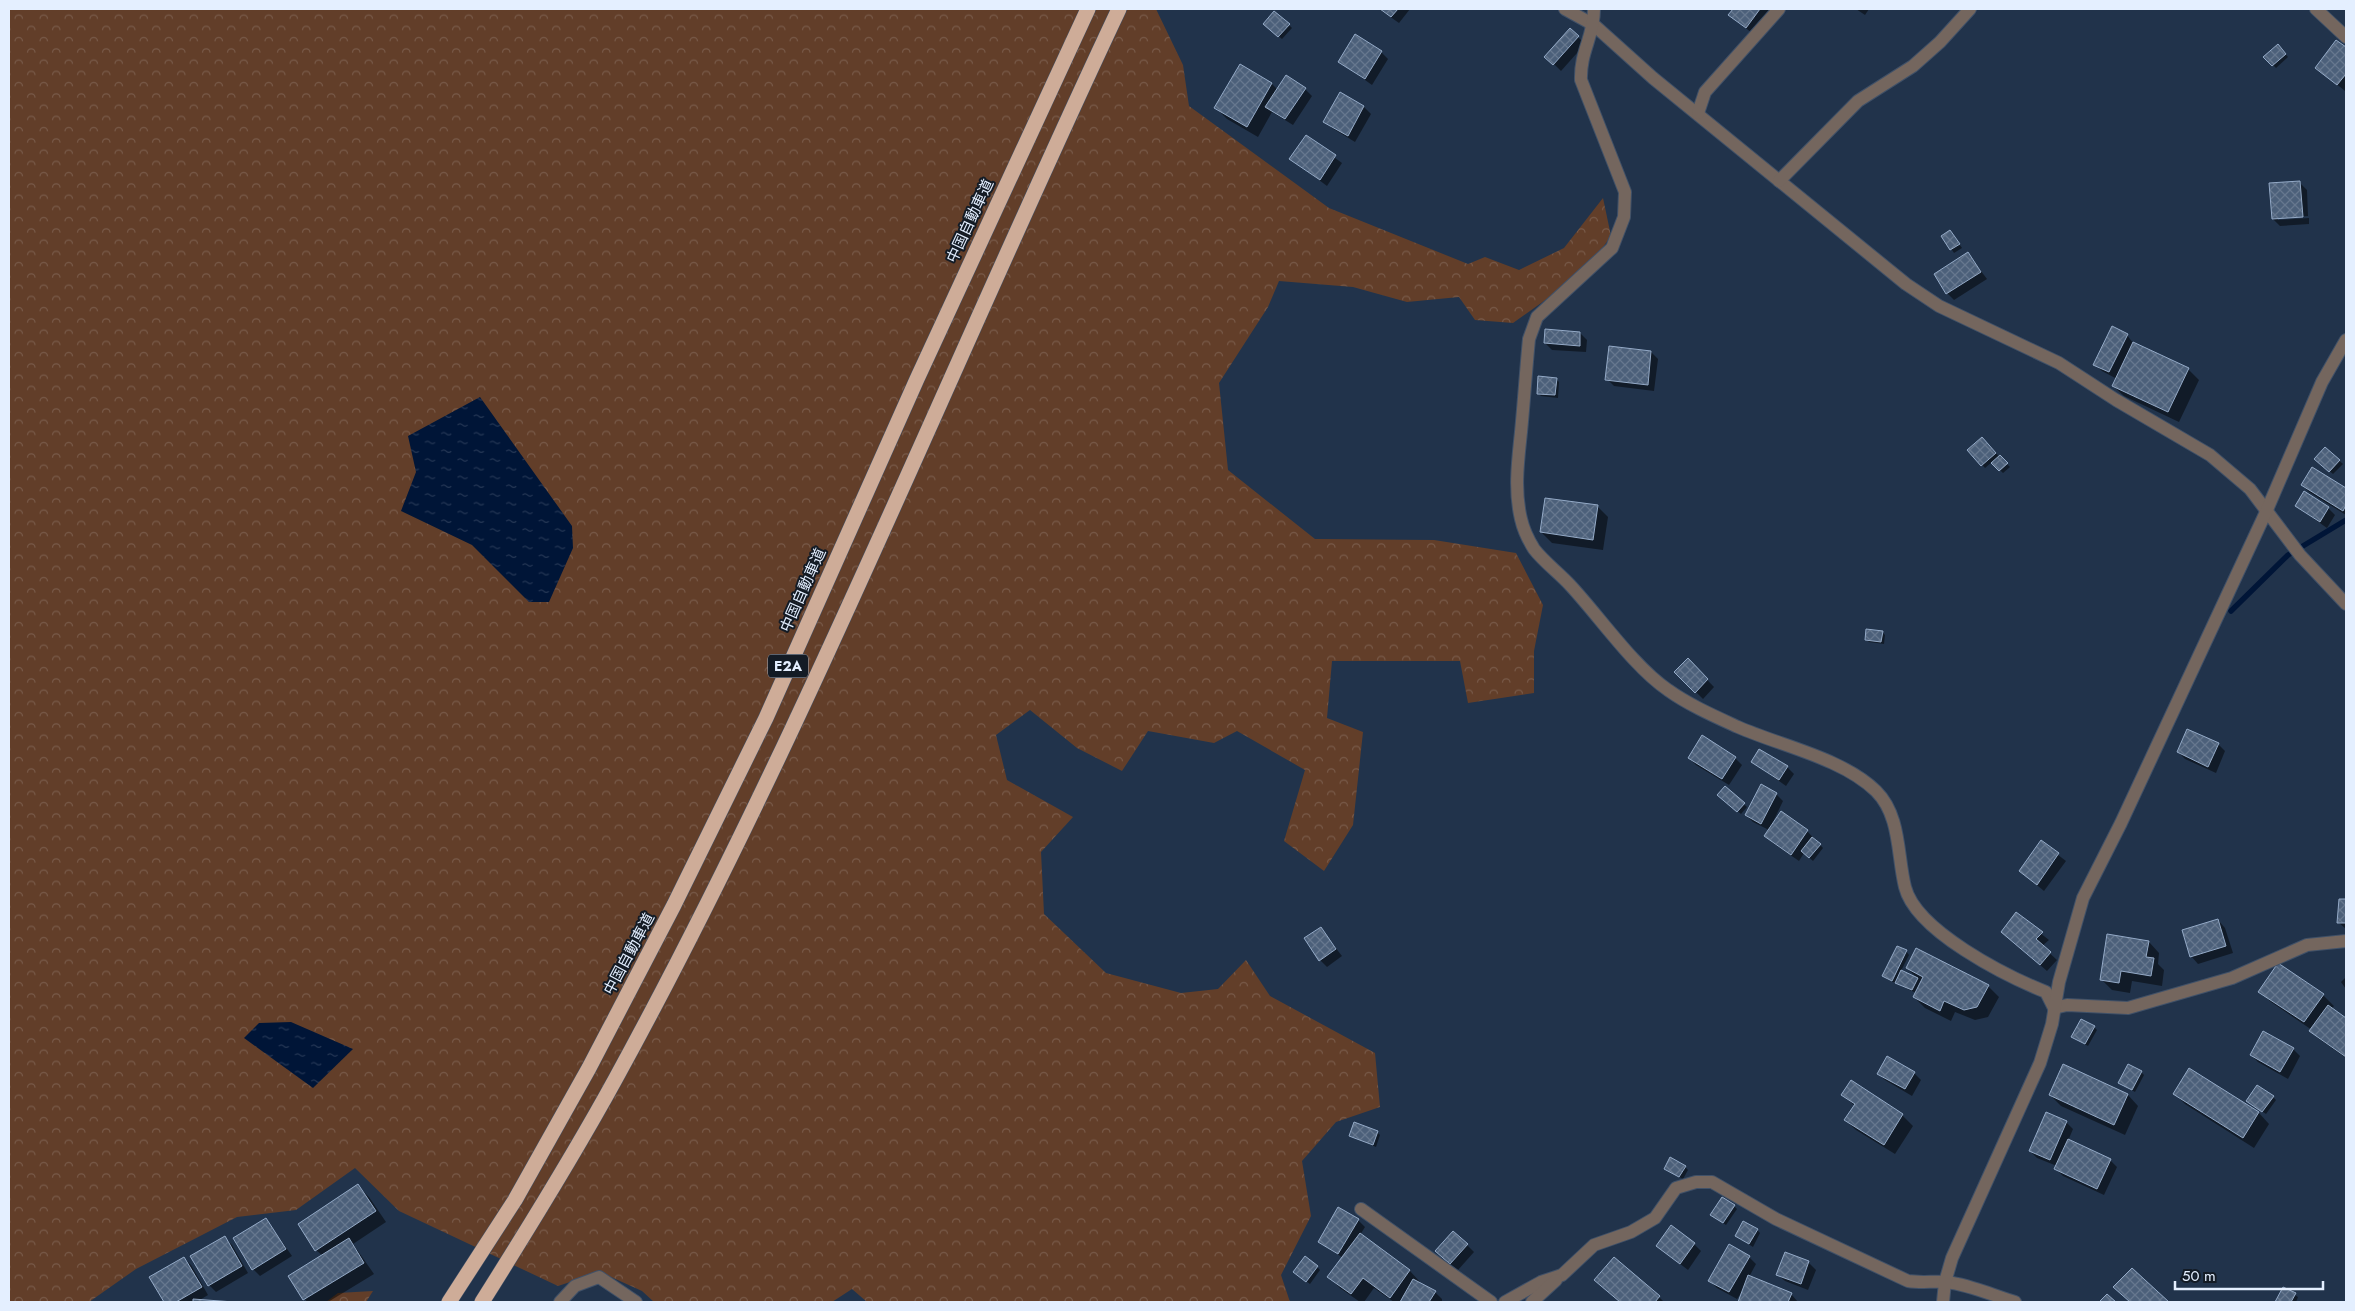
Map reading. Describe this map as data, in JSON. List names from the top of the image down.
{
  "streets": {
    "highway": ["中国自動車道", "E2A"]
  },
  "scale_bar": "50 m"
}
